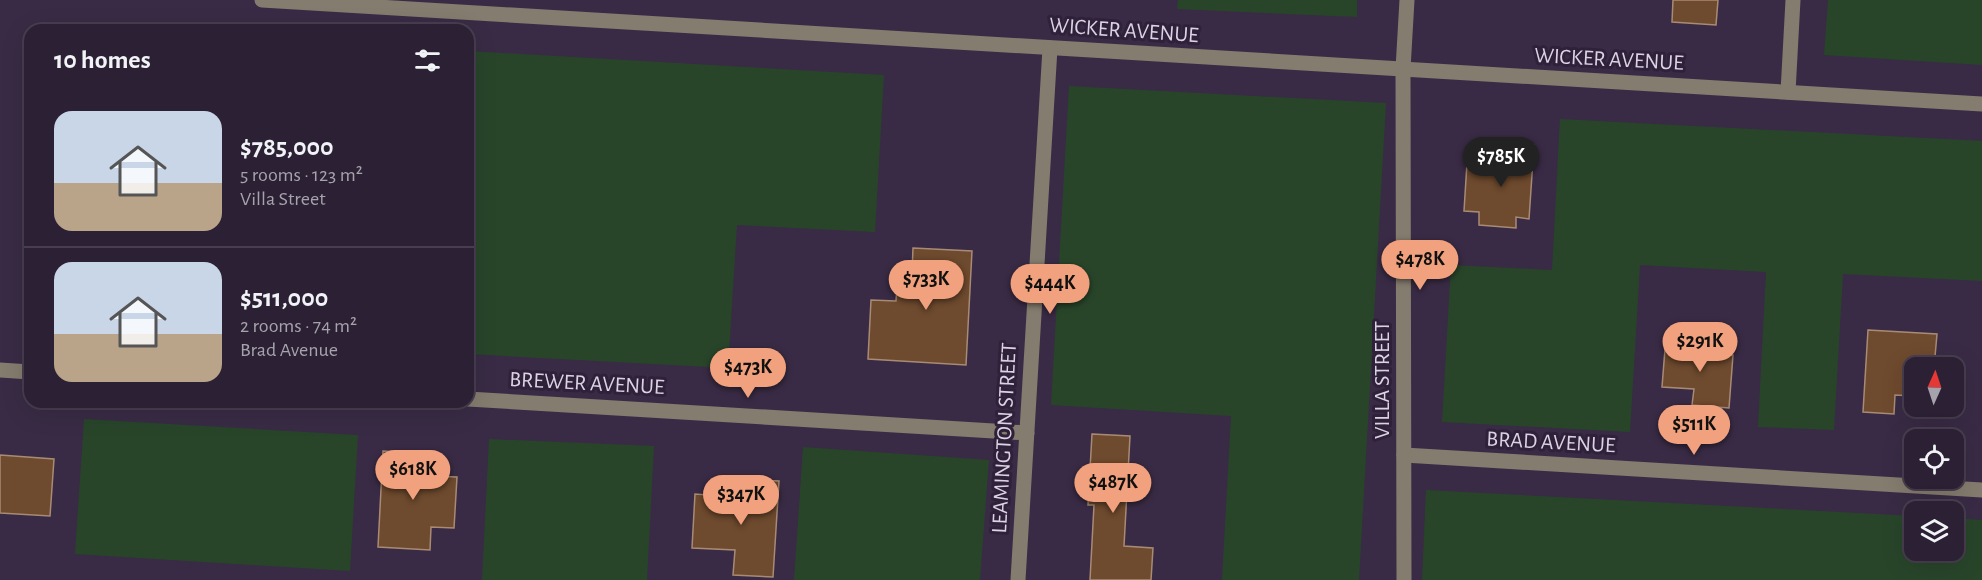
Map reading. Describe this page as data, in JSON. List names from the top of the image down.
{
  "streets": {
    "street": [
      "WICKER AVENUE",
      "VILLA STREET",
      "BREWER AVENUE",
      "LEAMINGTON STREET",
      "BRAD AVENUE"
    ]
  },
  "crossings": [
    ["WICKER AVENUE", "VILLA STREET"],
    ["WICKER AVENUE", "LEAMINGTON STREET"],
    ["VILLA STREET", "BRAD AVENUE"],
    ["BREWER AVENUE", "LEAMINGTON STREET"]
  ],
  "north": "top",
  "page": {
    "heading": "10 homes",
    "list": [
      {
        "name": "$785,000",
        "note": "5 rooms · 123 m² · Villa Street"
      },
      {
        "name": "$511,000",
        "note": "2 rooms · 74 m² · Brad Avenue"
      }
    ],
    "price": [
      "$785K",
      "$478K",
      "$733K",
      "$444K",
      "$291K",
      "$473K",
      "$511K",
      "$618K",
      "$487K",
      "$347K"
    ]
  }
}
